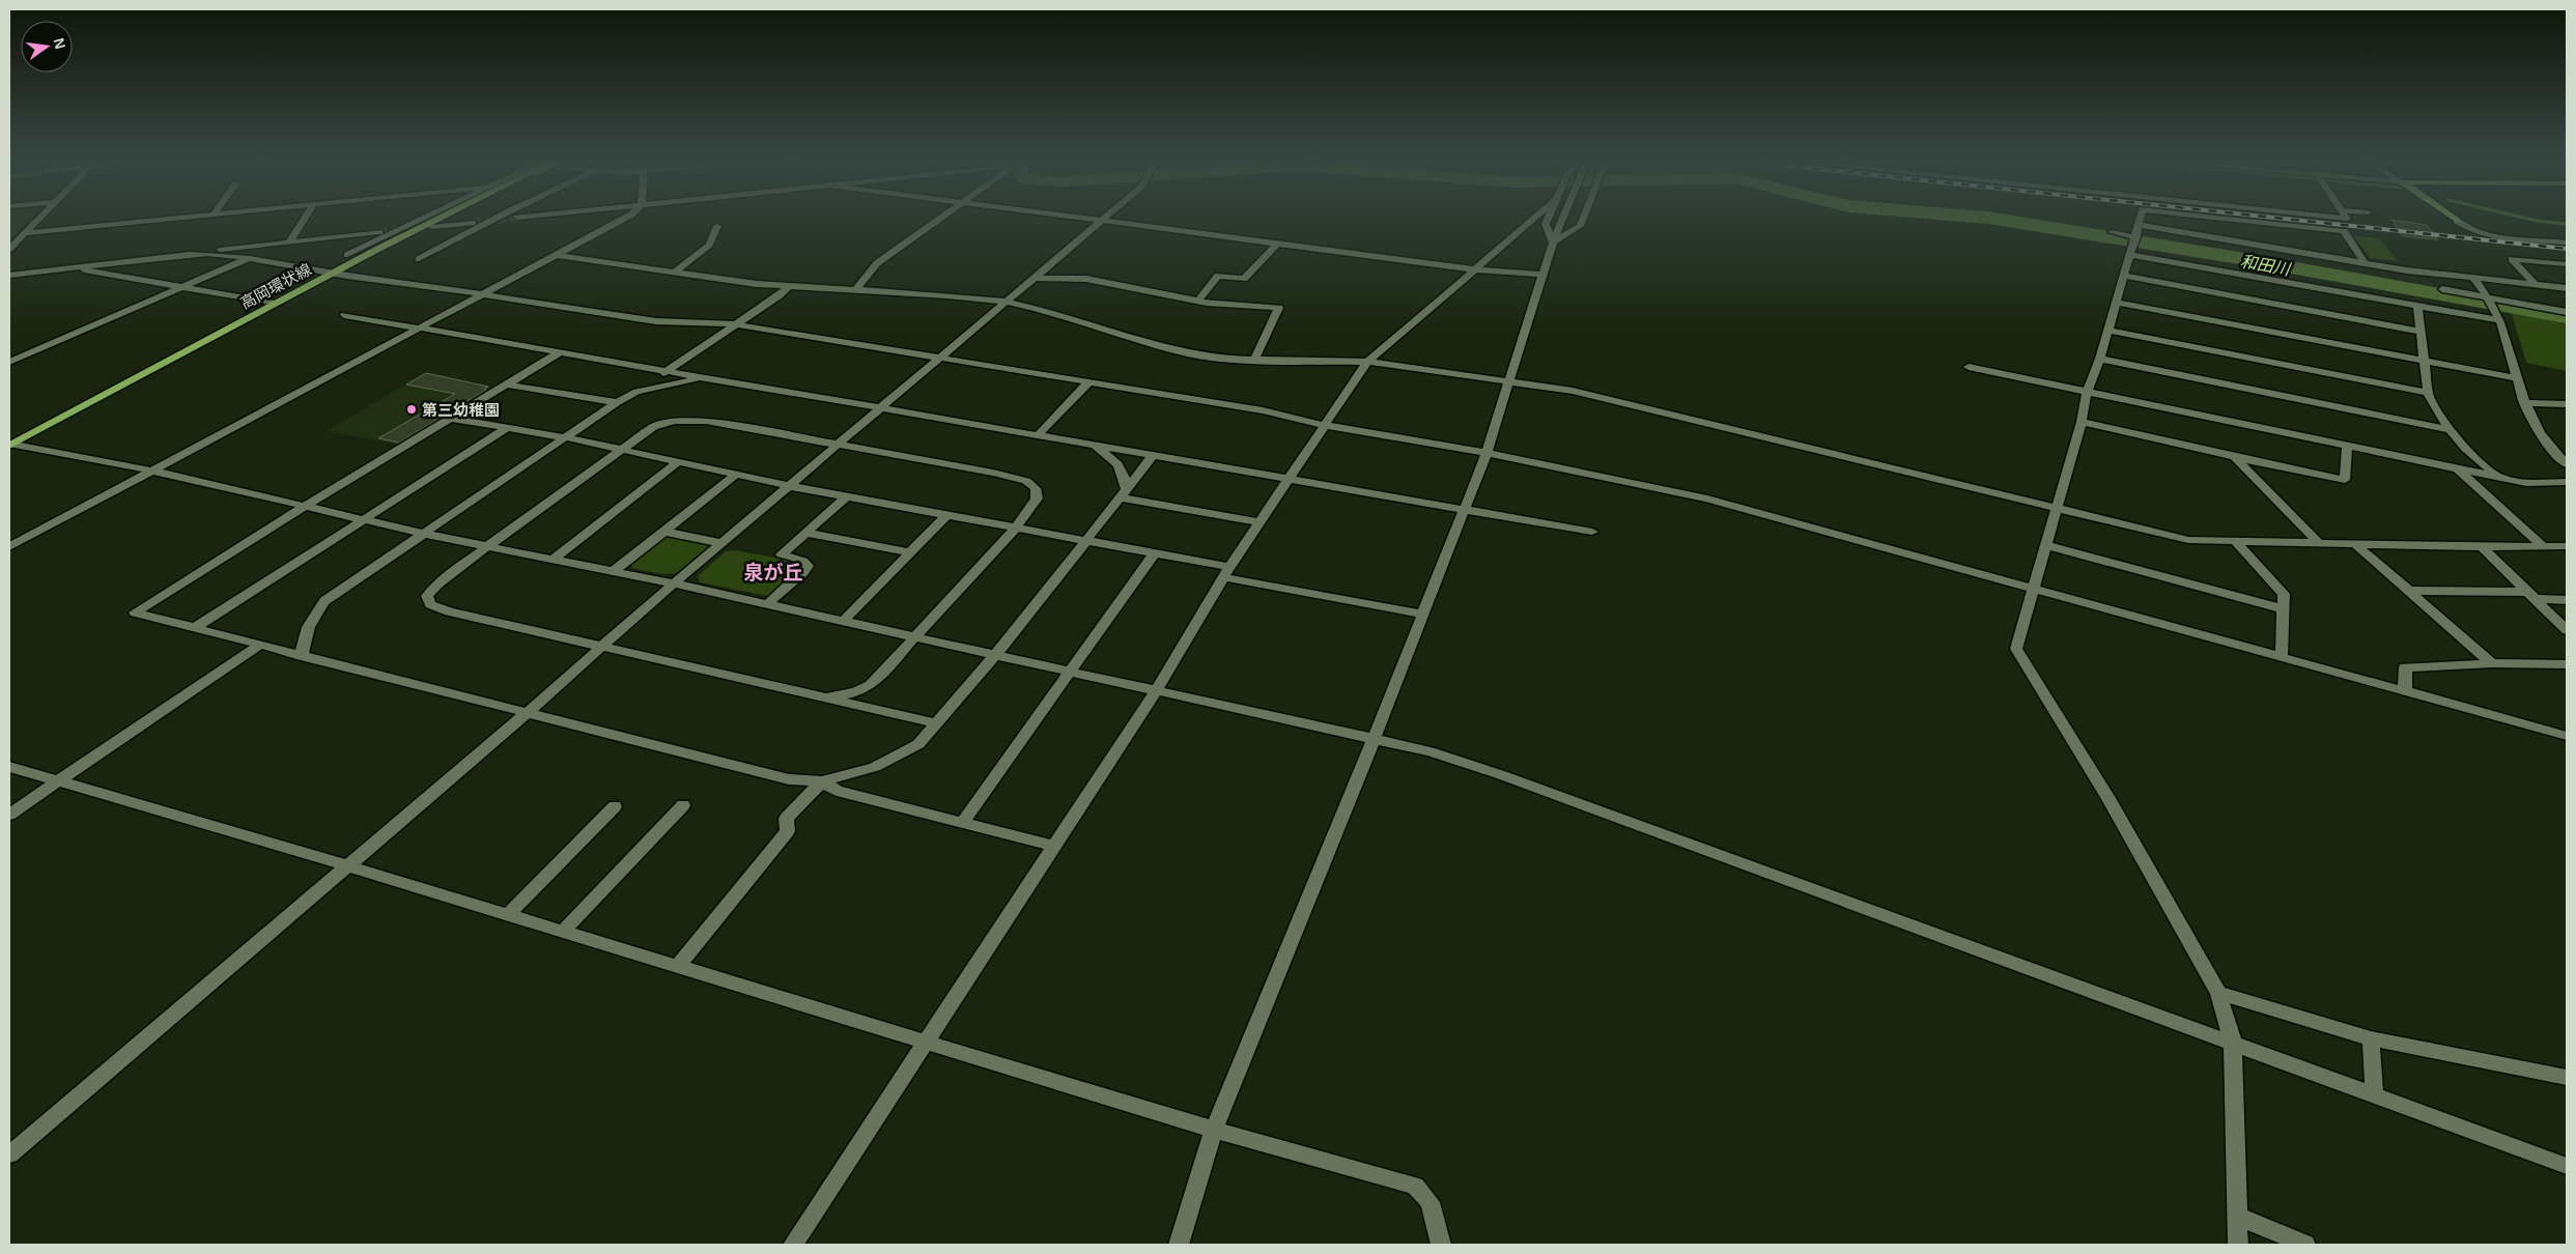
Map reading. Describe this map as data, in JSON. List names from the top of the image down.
{
  "streets": {
    "main road": ["高岡環状線"]
  },
  "districts": ["泉が丘"],
  "water": ["和田川"],
  "places": ["第三幼稚園"],
  "north": "right"
}
